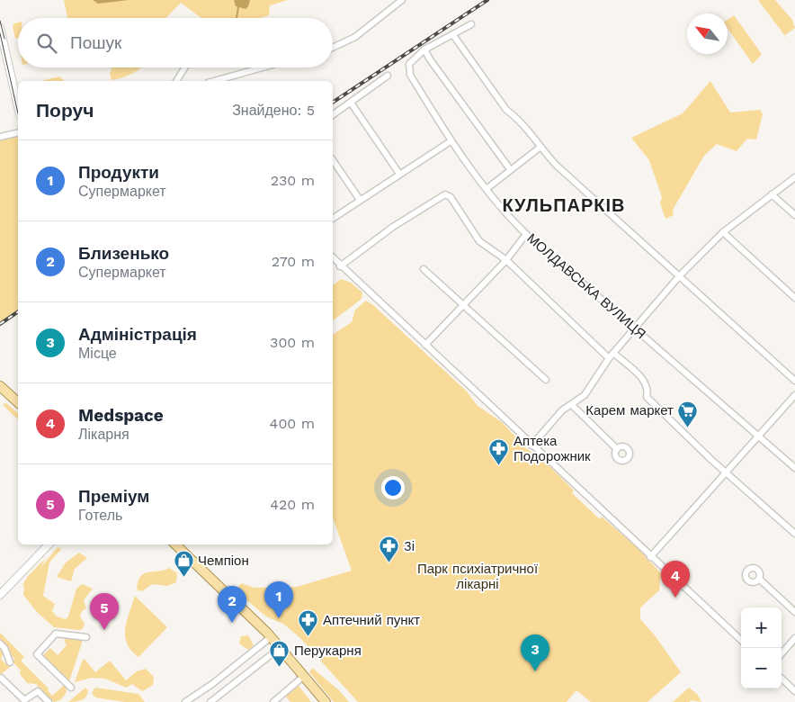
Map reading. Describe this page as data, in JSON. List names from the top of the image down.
{
  "streets": {
    "street": ["МОЛДАВСЬКА ВУЛИЦЯ"]
  },
  "districts": ["КУЛЬПАРКІВ"],
  "parks": ["Парк психіатричної лікарні"],
  "places": {
    "supermarket": ["Карем маркет"],
    "pharmacy": ["Аптека Подорожник", "3і", "Аптечний пункт"],
    "shop": ["Чемпіон", "Перукарня"]
  },
  "north": "top left",
  "page": {
    "search": "Пошук",
    "heading": ["Поруч", "Знайдено: 5"],
    "list": [
      {
        "mark": "1",
        "name": "Продукти",
        "note": "Супермаркет",
        "value": "230 m"
      },
      {
        "mark": "2",
        "name": "Близенько",
        "note": "Супермаркет",
        "value": "270 m"
      },
      {
        "mark": "3",
        "name": "Адміністрація",
        "note": "Місце",
        "value": "300 m"
      },
      {
        "mark": "4",
        "name": "Medspace",
        "note": "Лікарня",
        "value": "400 m"
      },
      {
        "mark": "5",
        "name": "Преміум",
        "note": "Готель",
        "value": "420 m"
      }
    ],
    "pins": [
      "4",
      "1",
      "2",
      "5",
      "3"
    ],
    "map_buttons": ["+", "−"]
  }
}
